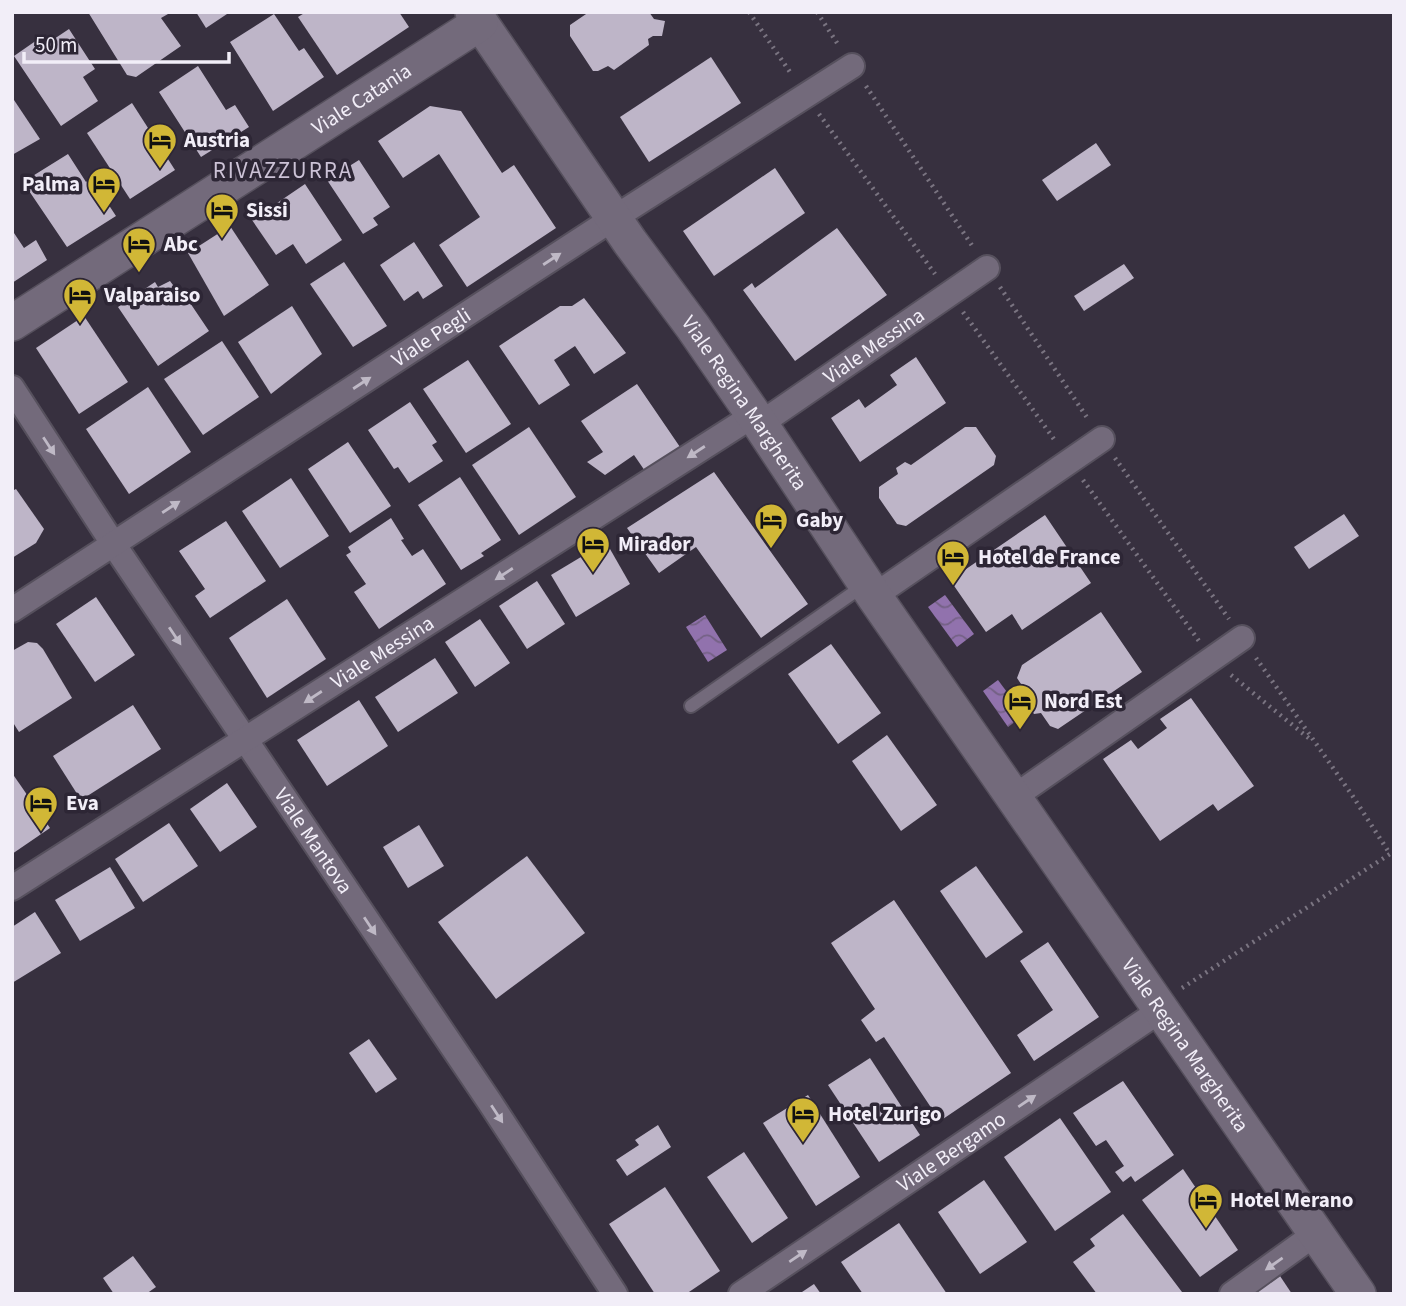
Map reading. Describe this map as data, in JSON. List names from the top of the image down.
{
  "streets": {
    "street": [
      "Viale Catania",
      "Viale Pegli",
      "Viale Messina",
      "Viale Regina Margherita",
      "Viale Mantova",
      "Viale Bergamo"
    ]
  },
  "crossings": [
    ["Viale Catania", "Viale Regina Margherita"],
    ["Viale Pegli", "Viale Regina Margherita"],
    ["Viale Pegli", "Viale Mantova"],
    ["Viale Messina", "Viale Regina Margherita"],
    ["Viale Messina", "Viale Mantova"],
    ["Viale Regina Margherita", "Viale Bergamo"]
  ],
  "one_way": [
    "Viale Pegli",
    "Viale Messina",
    "Viale Mantova",
    "Viale Bergamo"
  ],
  "districts": ["RIVAZZURRA"],
  "places": {
    "hotel": [
      "Austria",
      "Palma",
      "Sissi",
      "Abc",
      "Valparaiso",
      "Gaby",
      "Mirador",
      "Hotel de France",
      "Nord Est",
      "Eva",
      "Hotel Zurigo",
      "Hotel Merano"
    ]
  },
  "scale_bar": "50 m"
}
